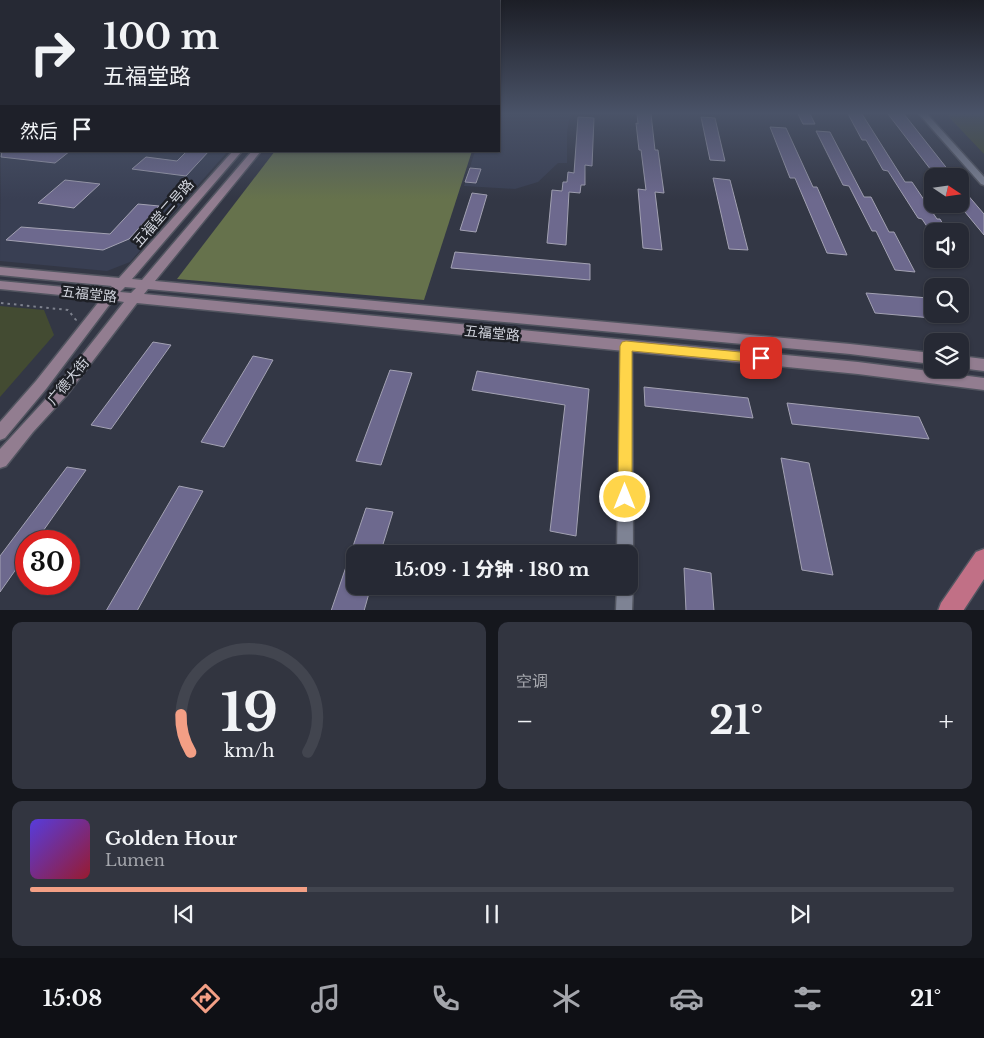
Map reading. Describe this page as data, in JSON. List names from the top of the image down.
{
  "streets": {
    "main road": ["五福堂二号路", "五福堂路", "广德大街"]
  },
  "crossings": [
    ["五福堂二号路", "五福堂路"],
    ["五福堂二号路", "广德大街"],
    ["五福堂路", "广德大街"]
  ],
  "north": "right",
  "page": {
    "turn": ["100 m", "五福堂路"],
    "then": "然后",
    "limit": "30",
    "trip": "15:09 · 1 分钟 · 180 m",
    "tile": "空调",
    "heat": ["−", "21°", "+"],
    "song": ["Golden Hour", "Lumen"],
    "tabs": ["15:08", "21°"],
    "gauge": ["19", "km/h"]
  }
}
